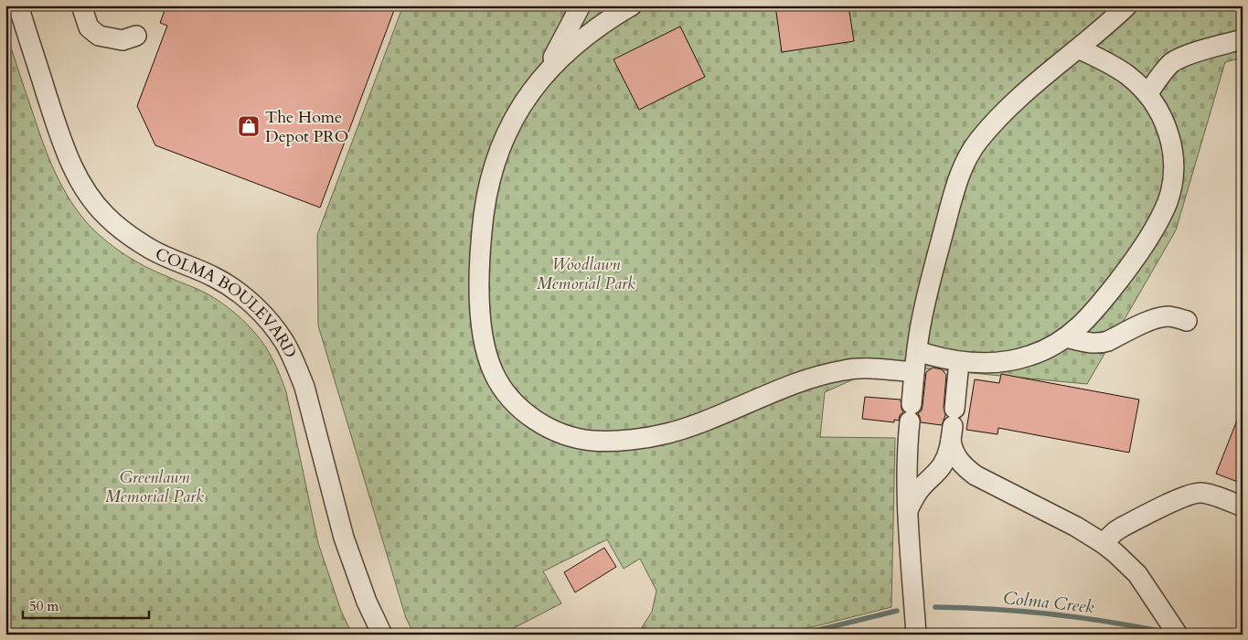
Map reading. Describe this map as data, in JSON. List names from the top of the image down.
{
  "streets": {
    "street": ["COLMA BOULEVARD"]
  },
  "water": ["Colma Creek"],
  "parks": ["Woodlawn Memorial Park", "Greenlawn Memorial Park"],
  "places": {
    "shop": ["The Home Depot PRO"]
  },
  "scale_bar": "50 m"
}
